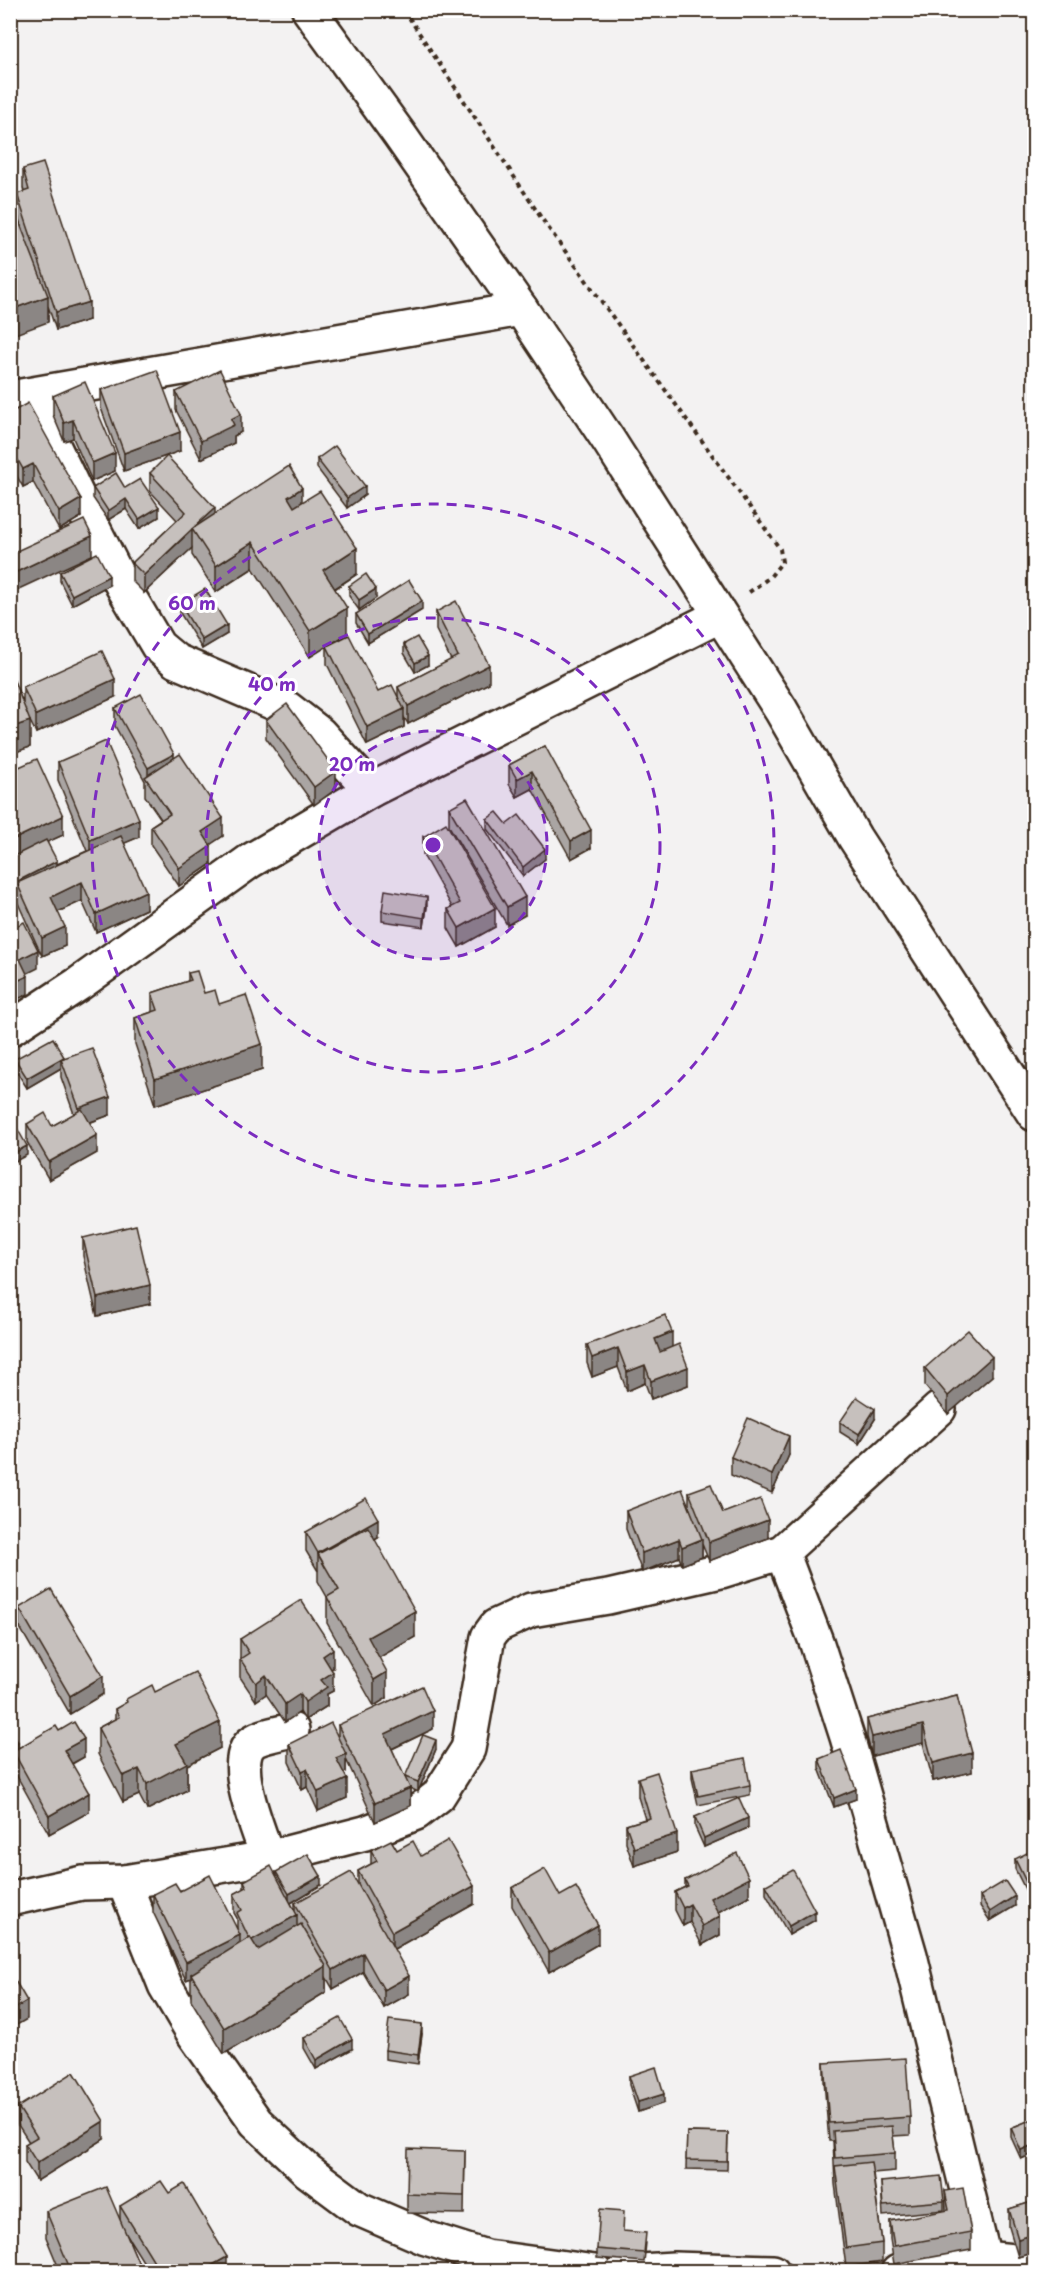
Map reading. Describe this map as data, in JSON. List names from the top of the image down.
{
  "rings": ["60 m", "40 m", "20 m"]
}
